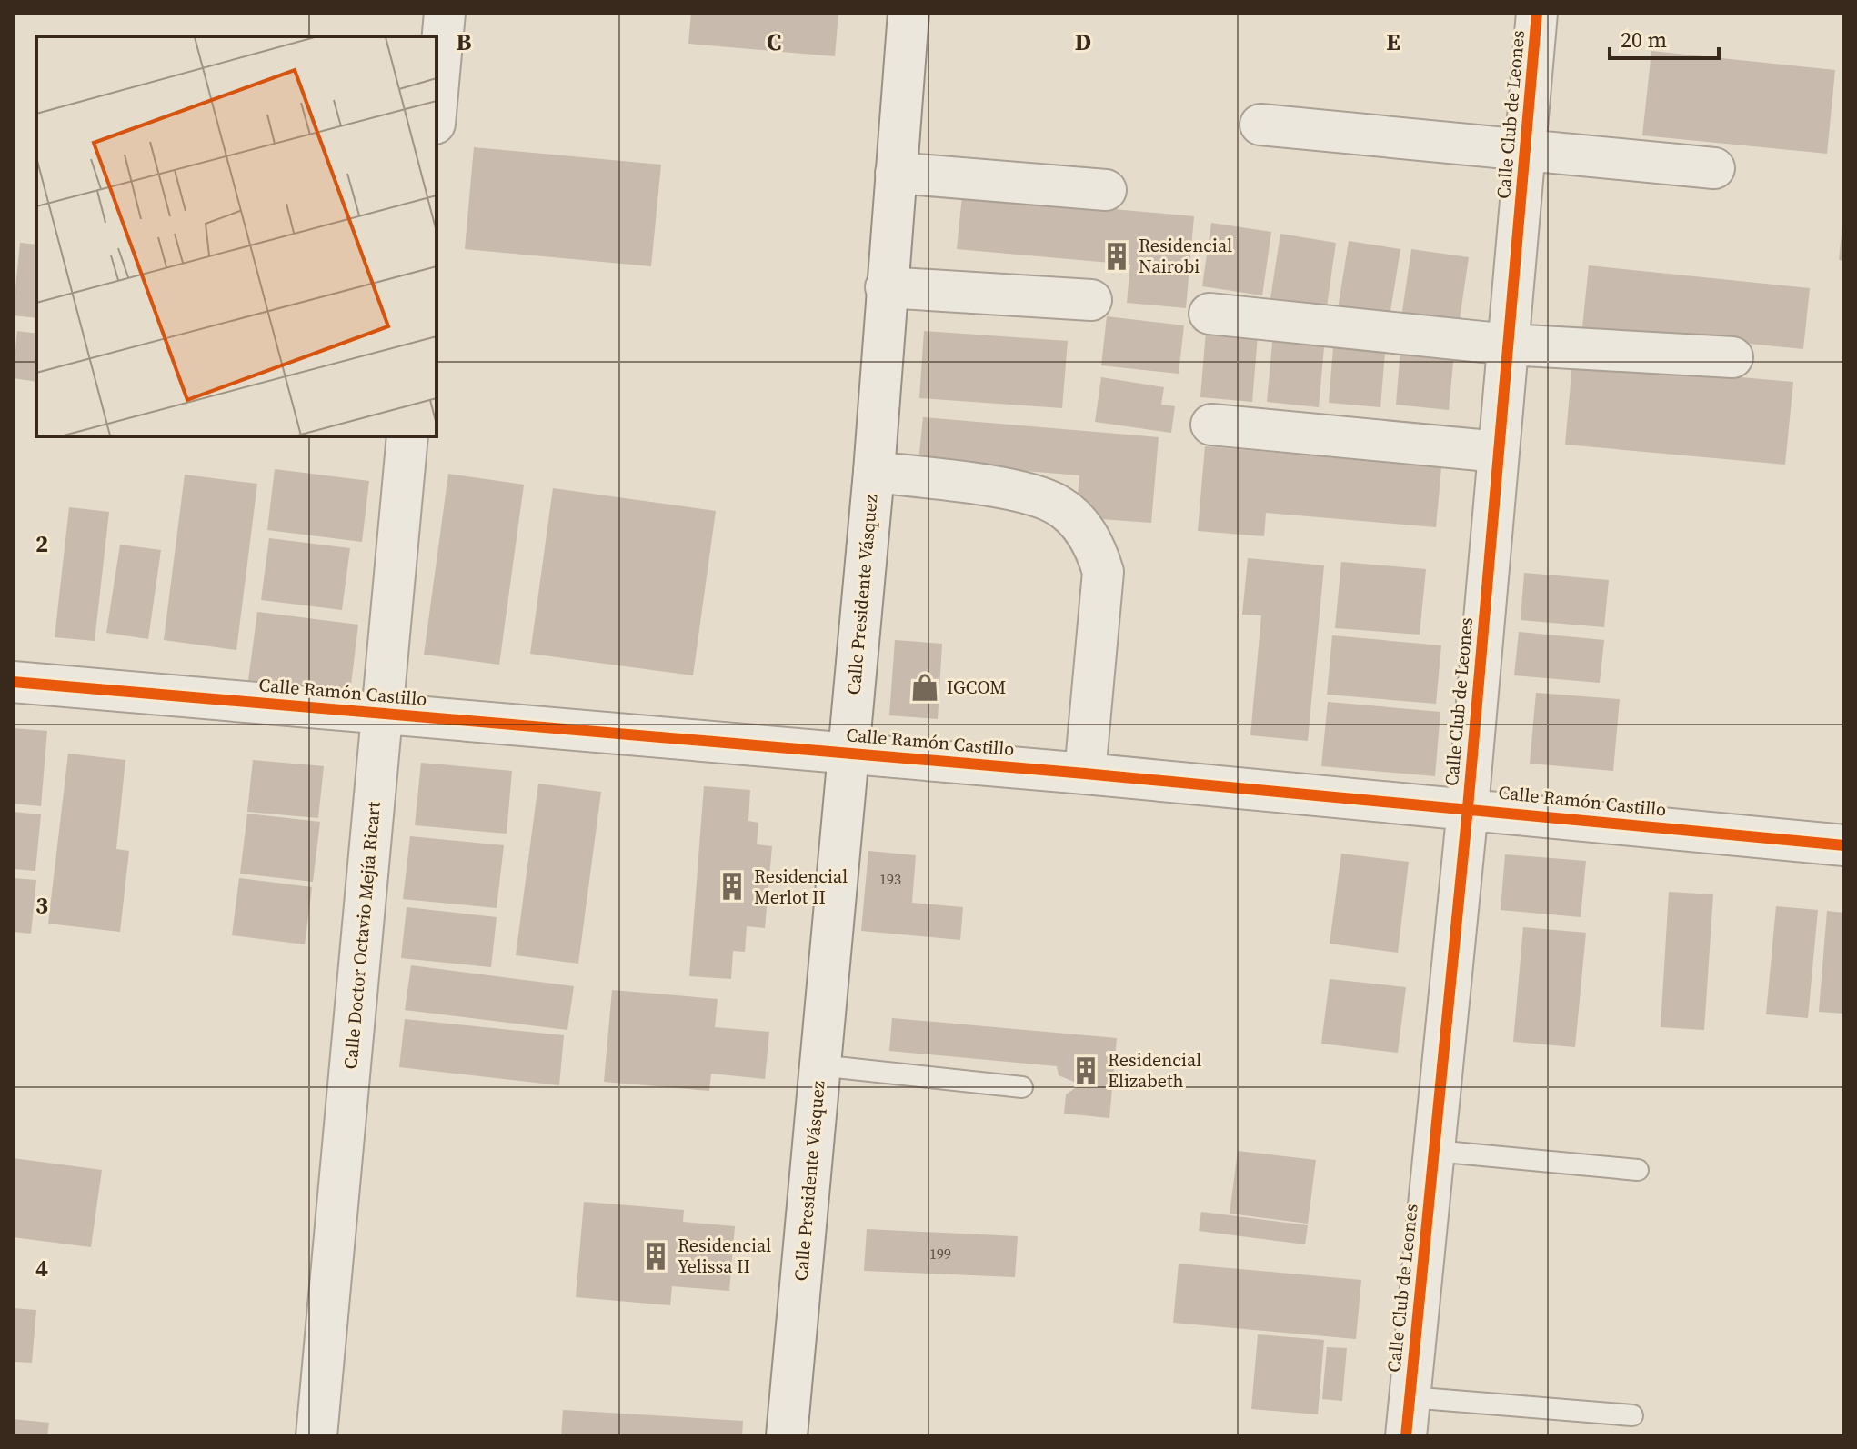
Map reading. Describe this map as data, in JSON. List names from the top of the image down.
{
  "streets": {
    "street": [
      "Calle Club de Leones",
      "Calle Presidente Vásquez",
      "Calle Ramón Castillo",
      "Calle Doctor Octavio Mejía Ricart"
    ]
  },
  "crossings": [
    ["Calle Club de Leones", "Calle Ramón Castillo"],
    ["Calle Presidente Vásquez", "Calle Ramón Castillo"],
    ["Calle Ramón Castillo", "Calle Doctor Octavio Mejía Ricart"]
  ],
  "places": {
    "building": [
      "Residencial Nairobi",
      "Residencial Merlot II",
      "Residencial Elizabeth",
      "Residencial Yelissa II"
    ],
    "shop": ["IGCOM"]
  },
  "house_numbers": ["193", "199"],
  "scale_bar": "20 m",
  "grid": {
    "columns": [
      "B",
      "C",
      "D",
      "E"
    ],
    "rows": ["2", "3", "4"]
  }
}
